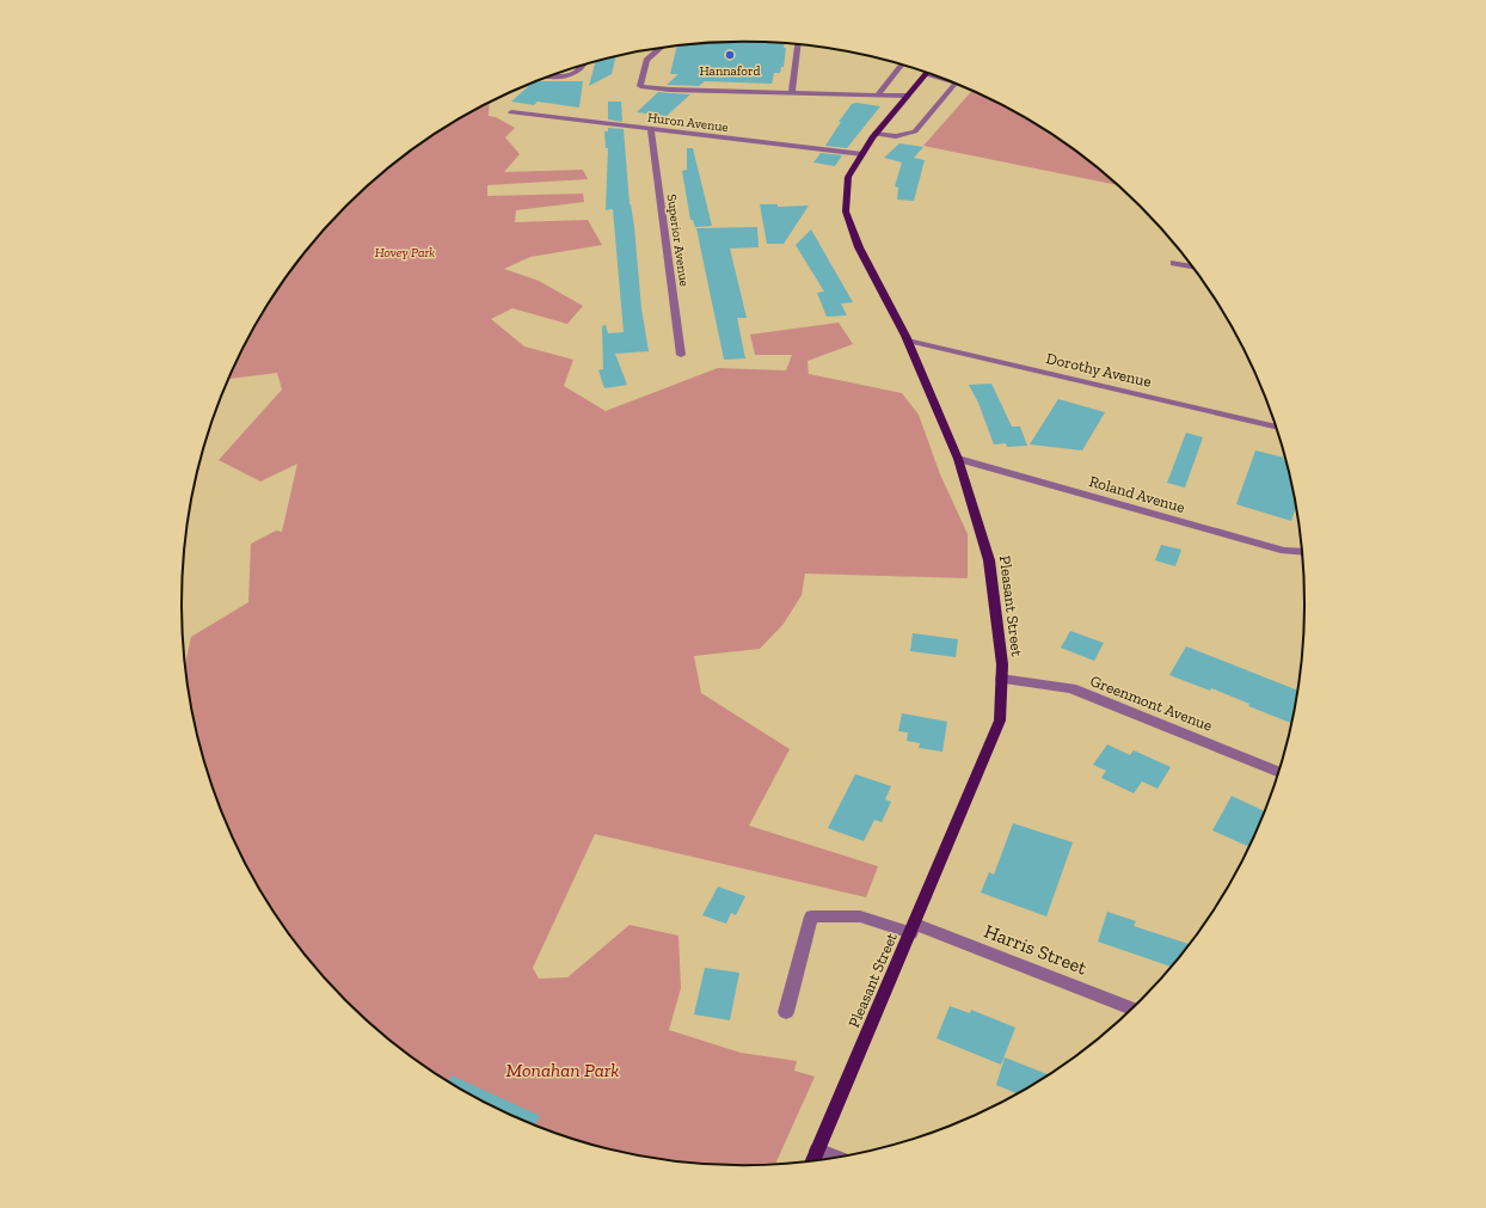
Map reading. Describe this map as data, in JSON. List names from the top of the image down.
{
  "streets": {
    "main road": ["Pleasant Street"],
    "street": [
      "Huron Avenue",
      "Superior Avenue",
      "Dorothy Avenue",
      "Roland Avenue",
      "Greenmont Avenue",
      "Harris Street"
    ]
  },
  "crossings": [
    ["Huron Avenue", "Superior Avenue"],
    ["Huron Avenue", "Pleasant Street"],
    ["Dorothy Avenue", "Pleasant Street"],
    ["Roland Avenue", "Pleasant Street"],
    ["Pleasant Street", "Greenmont Avenue"],
    ["Pleasant Street", "Harris Street"]
  ],
  "parks": ["Hovey Park", "Monahan Park"],
  "places": ["Hannaford"]
}
